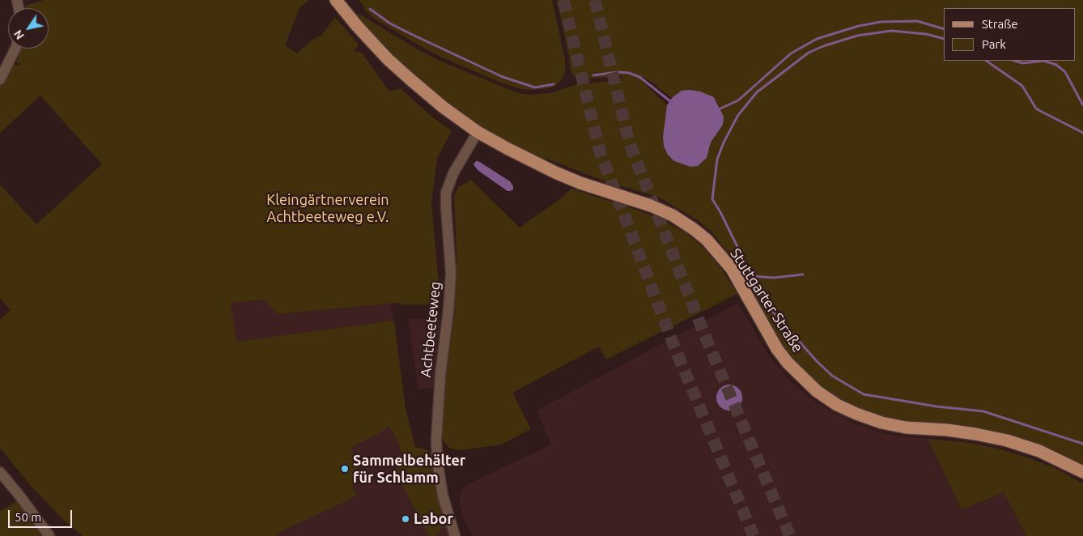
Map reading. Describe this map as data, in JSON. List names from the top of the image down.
{
  "streets": {
    "main road": ["Stuttgarter Straße"],
    "street": ["Achtbeeteweg"]
  },
  "crossings": [
    ["Stuttgarter Straße", "Achtbeeteweg"]
  ],
  "parks": ["Kleingärtnerverein Achtbeeteweg e.V."],
  "places": ["Sammelbehälter für Schlamm", "Labor"],
  "legend": ["Straße", "Park"],
  "scale_bar": "50 m",
  "north": "bottom left"
}
